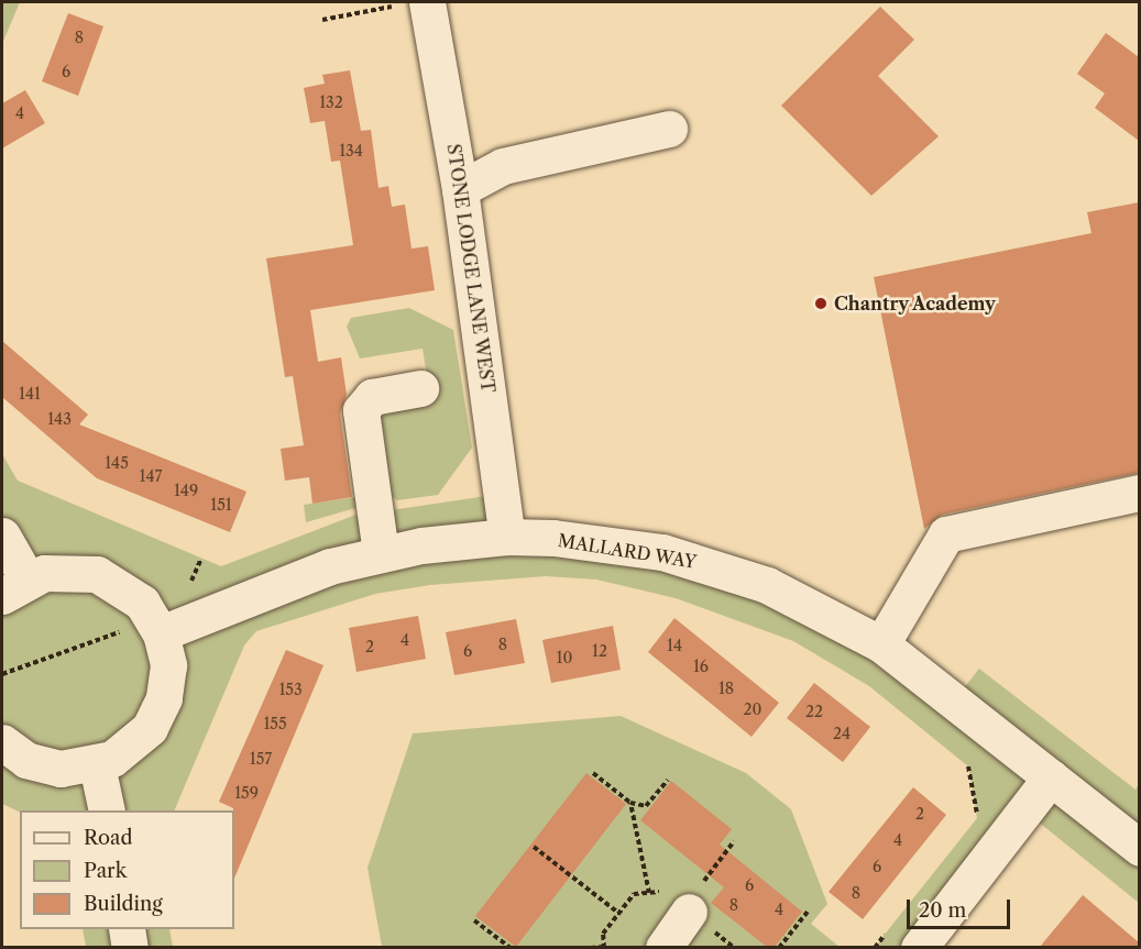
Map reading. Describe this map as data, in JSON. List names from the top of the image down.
{
  "streets": {
    "street": ["STONE LODGE LANE WEST", "MALLARD WAY"]
  },
  "crossings": [
    ["STONE LODGE LANE WEST", "MALLARD WAY"]
  ],
  "places": ["Chantry Academy"],
  "house_numbers": [
    "8",
    "6",
    "132",
    "4",
    "134",
    "141",
    "143",
    "145",
    "147",
    "149",
    "151",
    "4",
    "8",
    "14",
    "2",
    "6",
    "12",
    "10",
    "16",
    "18",
    "153",
    "20",
    "22",
    "155",
    "24",
    "157",
    "159",
    "2",
    "4",
    "6",
    "6",
    "8",
    "8",
    "4"
  ],
  "legend": ["Road", "Park", "Building"],
  "scale_bar": "20 m"
}
